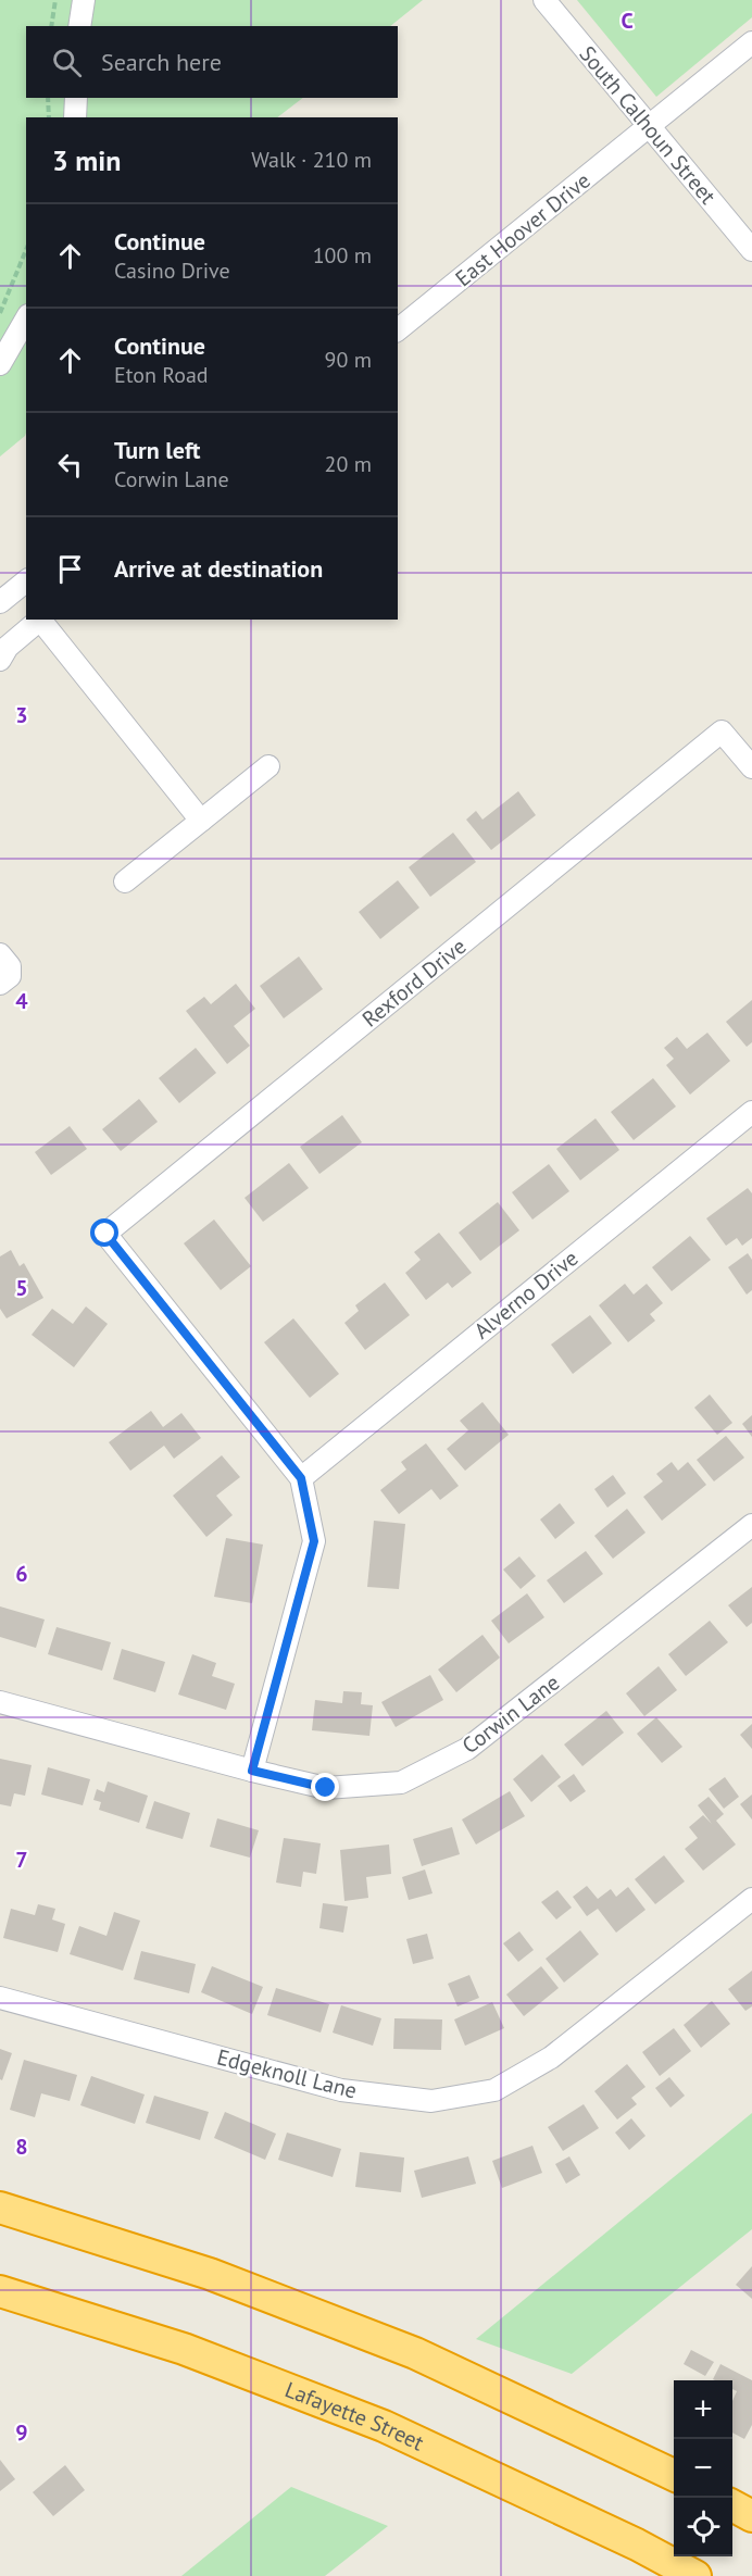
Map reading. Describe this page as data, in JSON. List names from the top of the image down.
{
  "streets": {
    "highway": ["Lafayette Street"],
    "street": [
      "South Calhoun Street",
      "East Hoover Drive",
      "Rexford Drive",
      "Alverno Drive",
      "Corwin Lane",
      "Edgeknoll Lane"
    ]
  },
  "crossings": [
    ["South Calhoun Street", "East Hoover Drive"],
    ["Rexford Drive", "Alverno Drive"]
  ],
  "page": {
    "search": "Search here",
    "heading": ["3 min", "Walk · 210 m"],
    "list": [
      ["Continue", "Casino Drive", "100 m"],
      ["Continue", "Eton Road", "90 m"],
      ["Turn left", "Corwin Lane", "20 m"],
      "Arrive at destination"
    ],
    "map_buttons": ["+", "−"]
  },
  "grid": {
    "columns": ["C"],
    "rows": [
      "3",
      "4",
      "5",
      "6",
      "7",
      "8",
      "9"
    ]
  }
}
